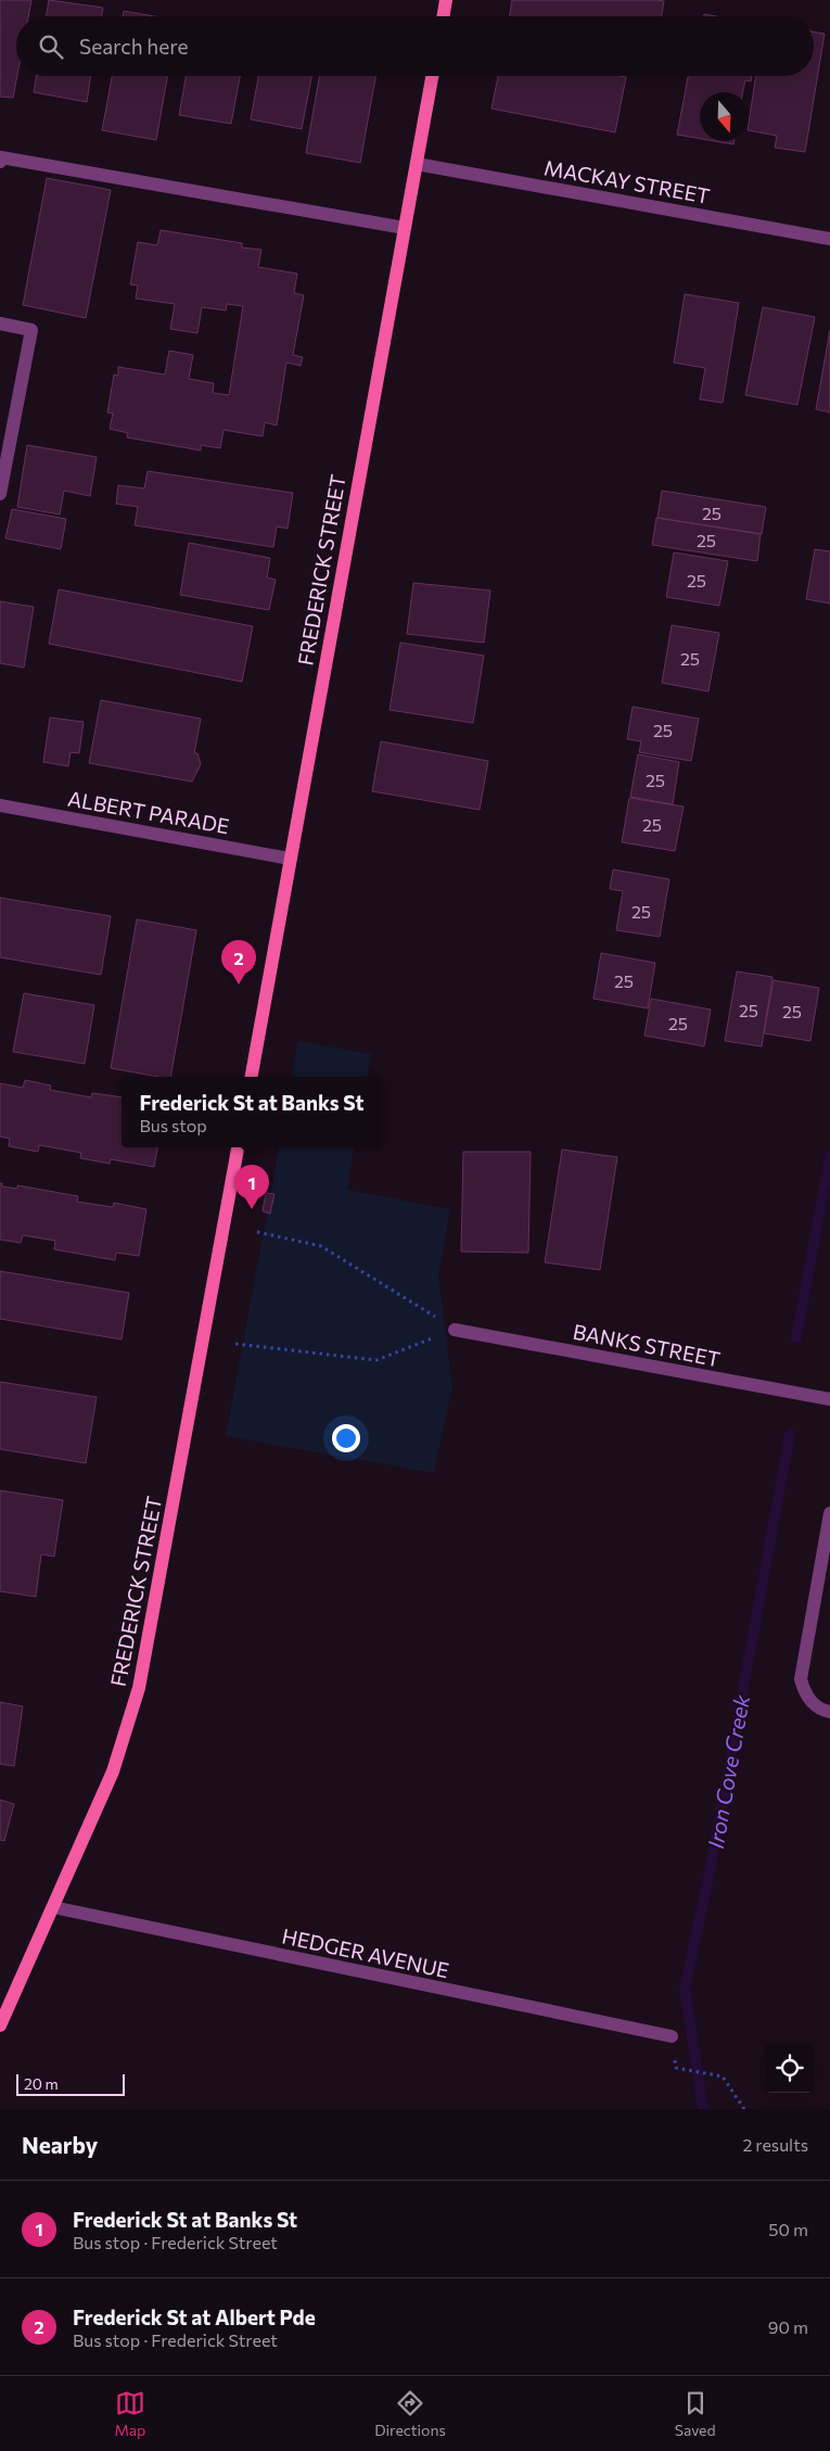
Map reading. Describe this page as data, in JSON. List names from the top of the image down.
{
  "streets": {
    "main road": ["FREDERICK STREET"],
    "street": [
      "MACKAY STREET",
      "ALBERT PARADE",
      "BANKS STREET",
      "HEDGER AVENUE"
    ]
  },
  "crossings": [
    ["MACKAY STREET", "FREDERICK STREET"],
    ["FREDERICK STREET", "ALBERT PARADE"],
    ["FREDERICK STREET", "HEDGER AVENUE"]
  ],
  "water": ["Iron Cove Creek"],
  "house_numbers": [
    "25",
    "25",
    "25",
    "25",
    "25",
    "25",
    "25",
    "25",
    "25",
    "25",
    "25",
    "25"
  ],
  "scale_bar": "20 m",
  "north": "bottom",
  "page": {
    "search": "Search here",
    "pins": ["2", "1"],
    "popup": ["Frederick St at Banks St", "Bus stop"],
    "scale": "20 m",
    "heading": ["Nearby", "2 results"],
    "list": [
      {
        "mark": "1",
        "name": "Frederick St at Banks St",
        "note": "Bus stop · Frederick Street",
        "value": "50 m"
      },
      {
        "mark": "2",
        "name": "Frederick St at Albert Pde",
        "note": "Bus stop · Frederick Street",
        "value": "90 m"
      }
    ],
    "nav": ["Map", "Directions", "Saved"]
  }
}
